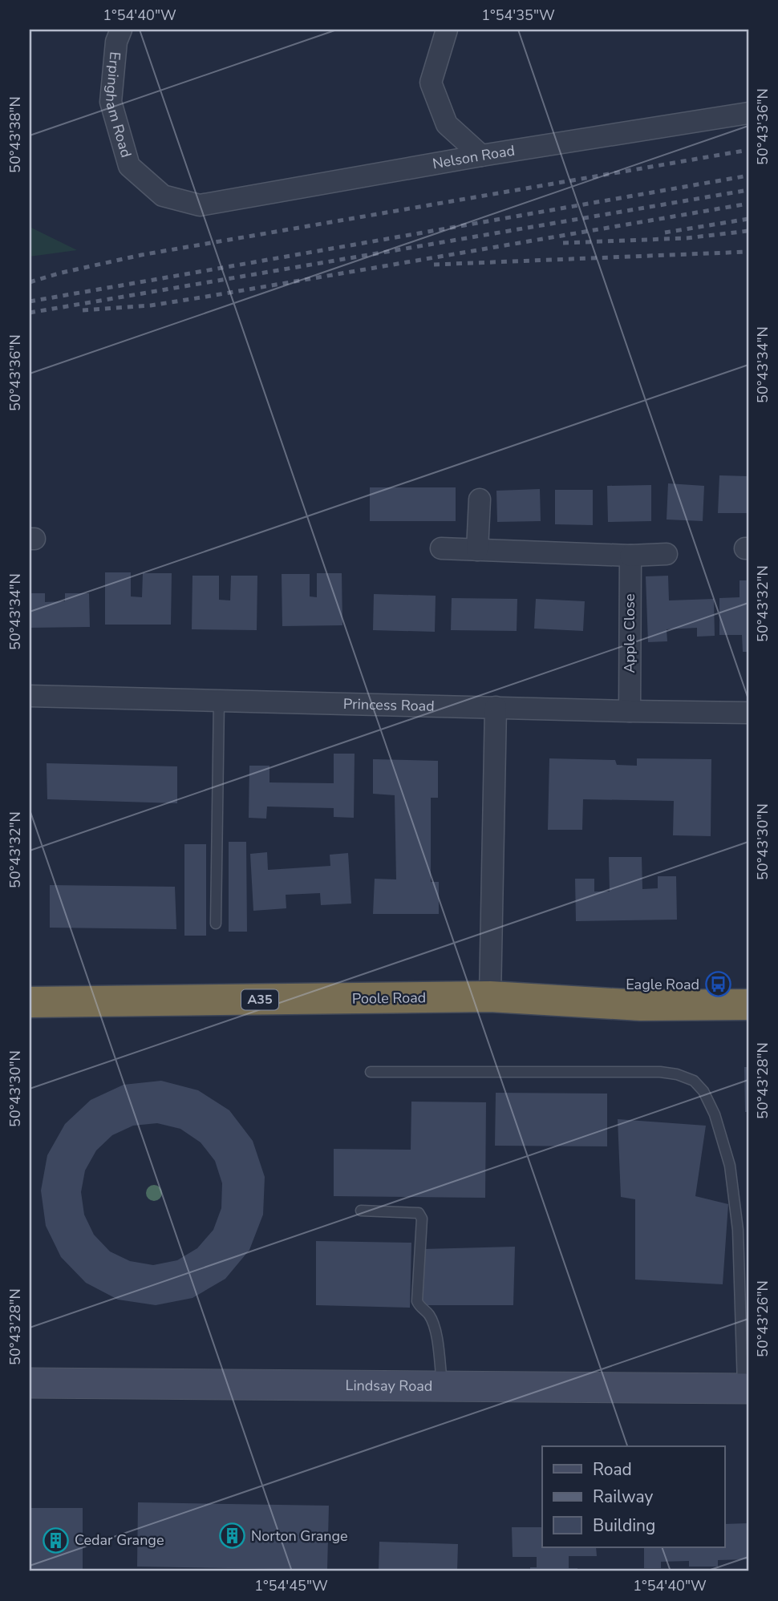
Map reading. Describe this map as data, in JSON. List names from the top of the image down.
{
  "streets": {
    "highway": ["Poole Road", "A35"],
    "street": [
      "Erpingham Road",
      "Nelson Road",
      "Apple Close",
      "Princess Road",
      "Lindsay Road"
    ]
  },
  "crossings": [
    ["Erpingham Road", "Nelson Road"],
    ["Apple Close", "Princess Road"]
  ],
  "places": {
    "bus stop": ["Eagle Road"],
    "building": ["Norton Grange", "Cedar Grange"]
  },
  "legend": ["Road", "Railway", "Building"],
  "coordinates": [
    "1°54'40\"W",
    "1°54'35\"W",
    "50°43'36\"N",
    "50°43'38\"N",
    "50°43'34\"N",
    "50°43'32\"N",
    "50°43'30\"N",
    "50°43'28\"N",
    "50°43'26\"N",
    "1°54'45\"W"
  ]
}
